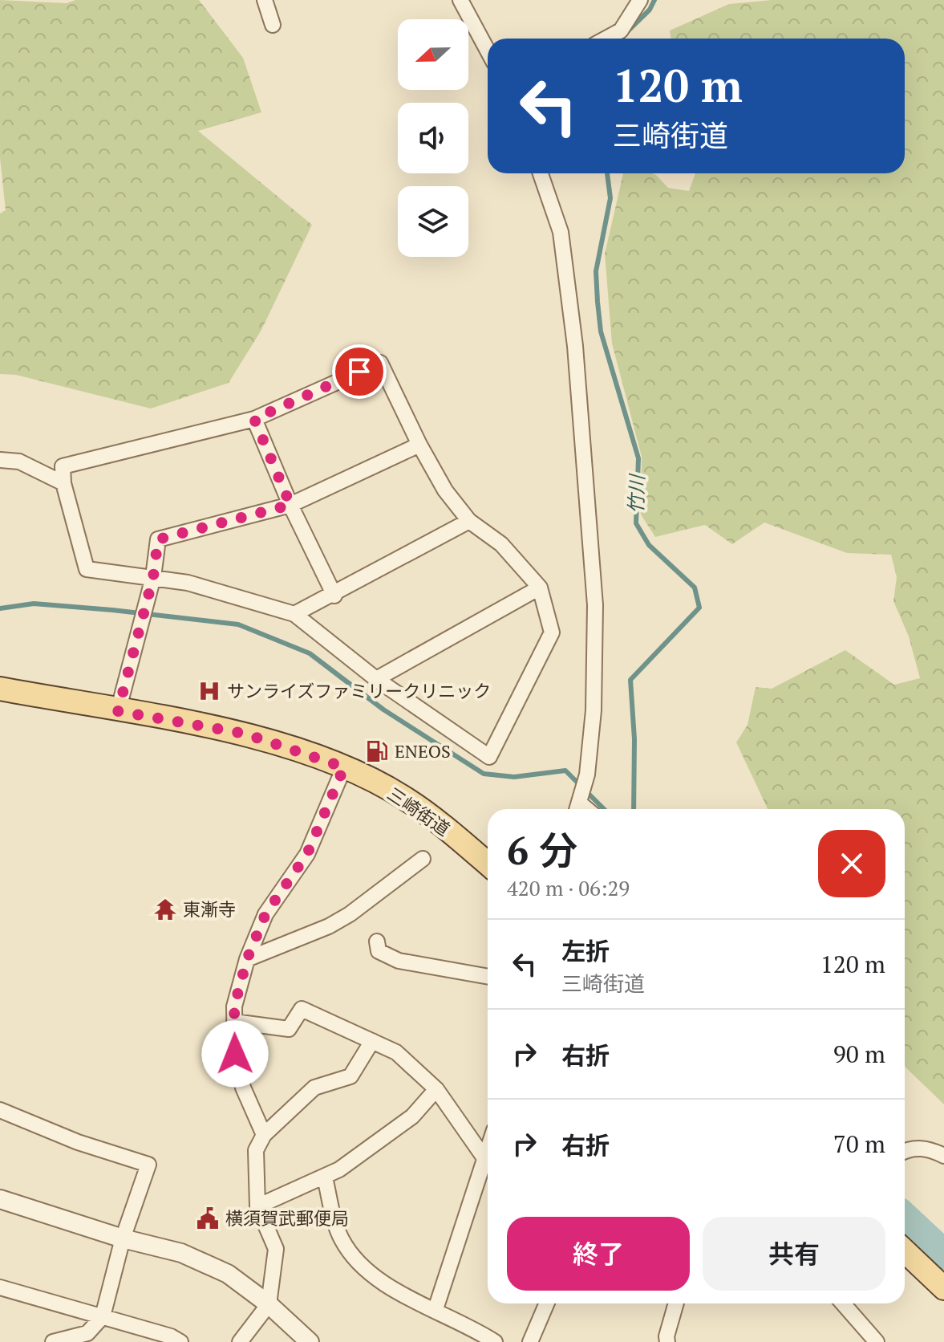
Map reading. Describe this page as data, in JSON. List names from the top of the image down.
{
  "streets": {
    "main road": ["三崎街道"]
  },
  "water": ["竹川"],
  "places": {
    "hospital": ["サンライズファミリークリニック"],
    "fuel station": ["ENEOS"],
    "temple": ["東漸寺"],
    "public building": ["横須賀武郵便局"]
  },
  "north": "left",
  "page": {
    "turn": ["120 m", "三崎街道"],
    "heading": ["6 分", "420 m · 06:29"],
    "list": [
      {
        "name": "左折",
        "note": "三崎街道",
        "value": "120 m"
      },
      {
        "name": "右折",
        "value": "90 m"
      },
      {
        "name": "右折",
        "value": "70 m"
      }
    ],
    "buttons": ["終了", "共有"]
  }
}
